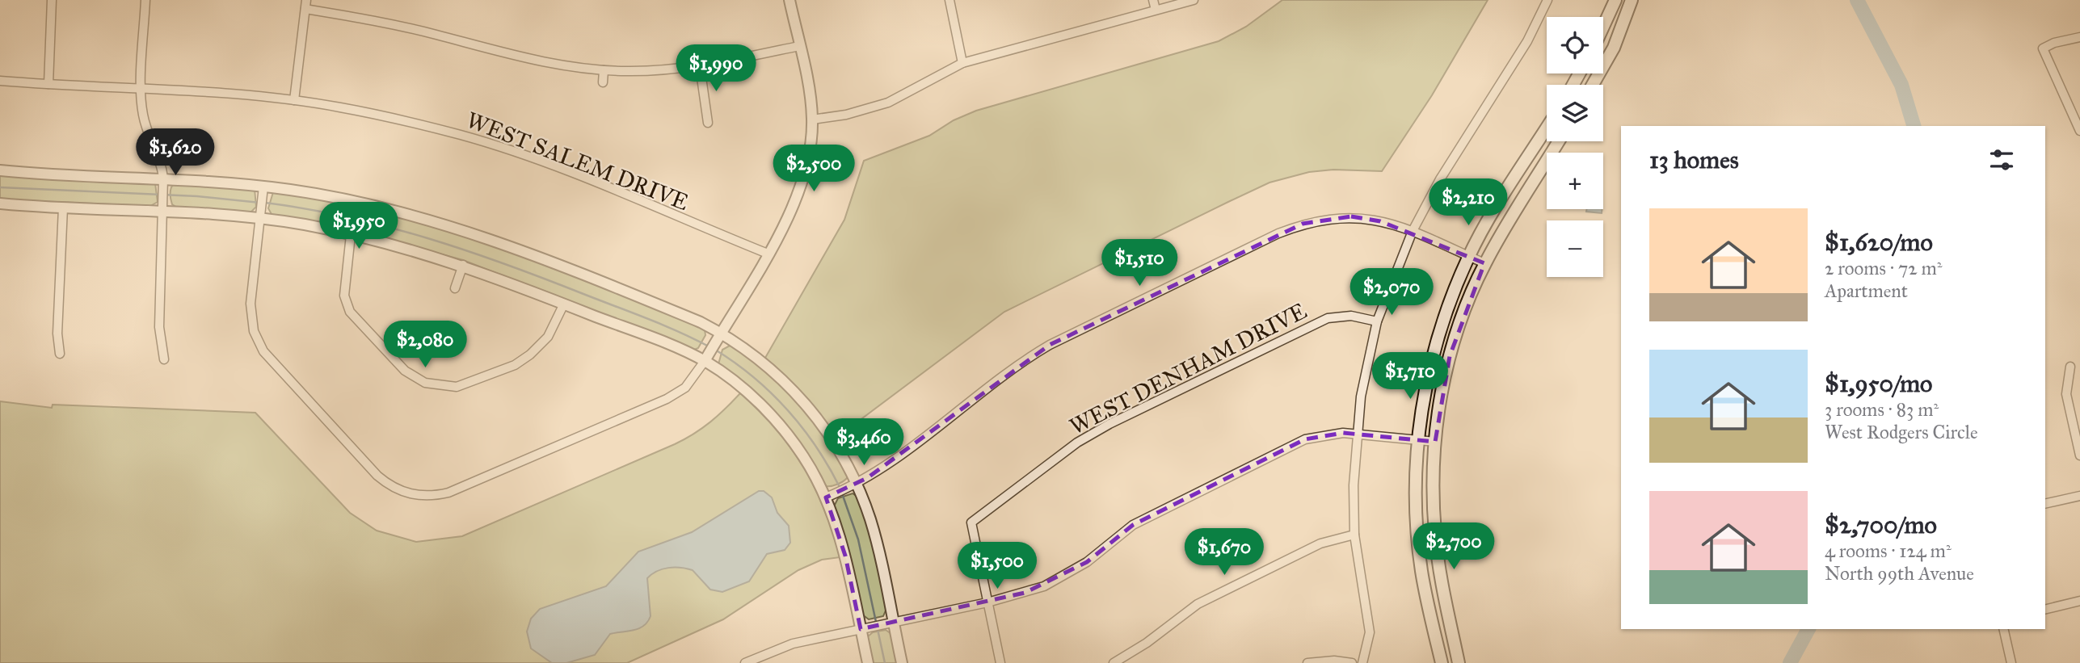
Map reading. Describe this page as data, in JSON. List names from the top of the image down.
{
  "streets": {
    "street": ["WEST SALEM DRIVE", "WEST DENHAM DRIVE"]
  },
  "page": {
    "map_buttons": ["+", "−"],
    "price": [
      "$1,990",
      "$1,620",
      "$2,500",
      "$2,210",
      "$1,950",
      "$1,510",
      "$2,070",
      "$2,080",
      "$1,710",
      "$3,460",
      "$2,700",
      "$1,670",
      "$1,500"
    ],
    "heading": "13 homes",
    "list": [
      {
        "name": "$1,620/mo",
        "note": "2 rooms · 72 m² · Apartment"
      },
      {
        "name": "$1,950/mo",
        "note": "3 rooms · 83 m² · West Rodgers Circle"
      },
      {
        "name": "$2,700/mo",
        "note": "4 rooms · 124 m² · North 99th Avenue"
      }
    ]
  }
}
